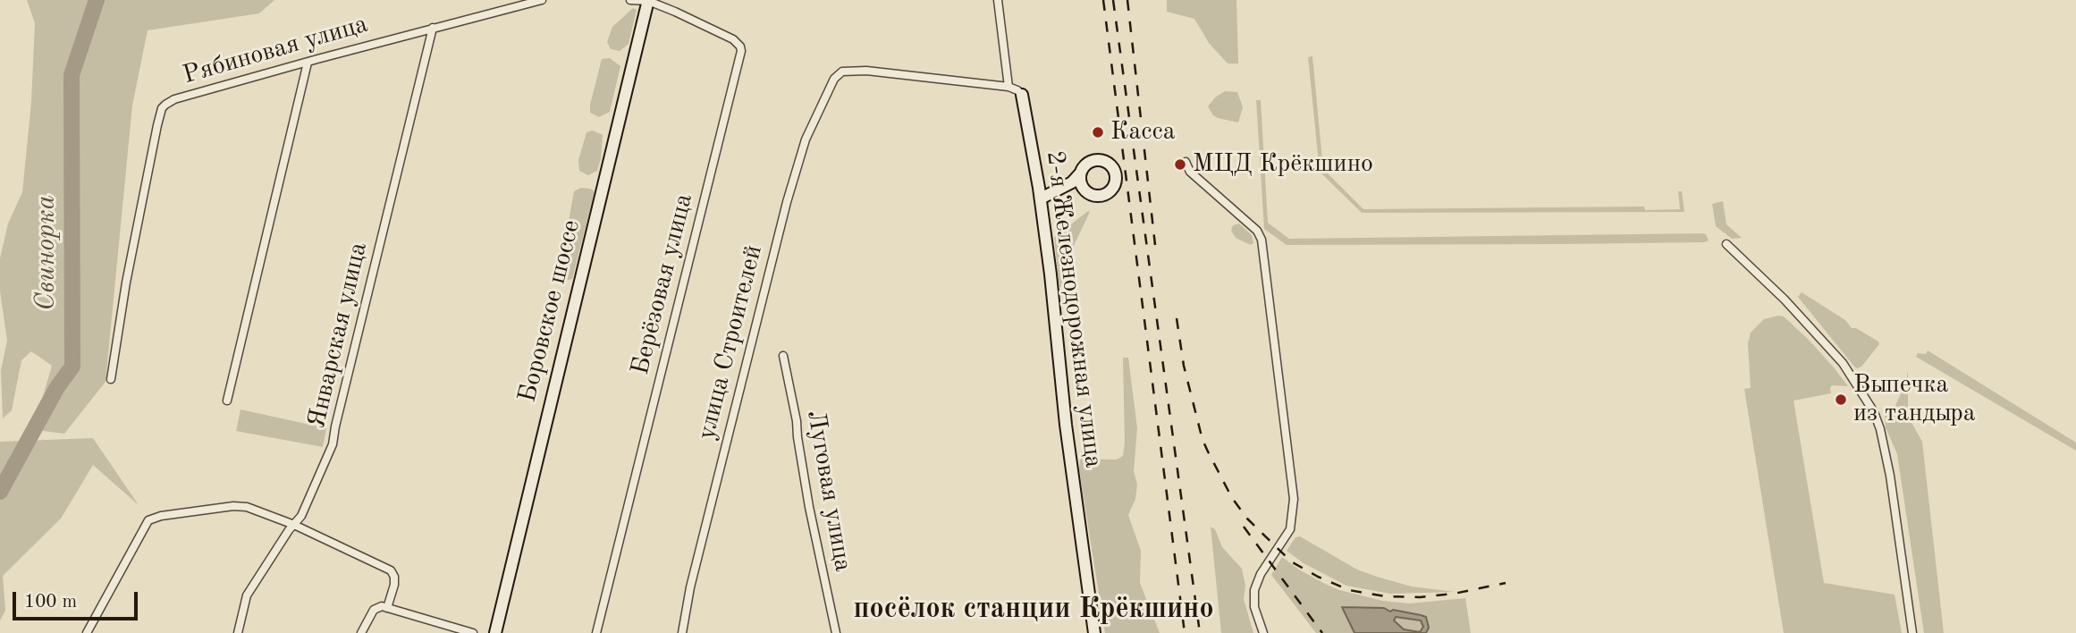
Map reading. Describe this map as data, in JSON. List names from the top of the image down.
{
  "streets": {
    "main road": ["2-я Железнодорожная улица", "Боровское шоссе"],
    "street": [
      "Рябиновая улица",
      "Берёзовая улица",
      "Январская улица",
      "улица Строителей",
      "Луговая улица"
    ]
  },
  "crossings": [
    ["Рябиновая улица", "Январская улица"],
    ["Берёзовая улица", "Боровское шоссе"],
    ["2-я Железнодорожная улица", "улица Строителей"]
  ],
  "districts": ["посёлок станции Крёкшино"],
  "water": ["Свинорка"],
  "places": ["Касса", "МЦД Крёкшино", "Выпечка из тандыра"],
  "scale_bar": "100 m"
}
